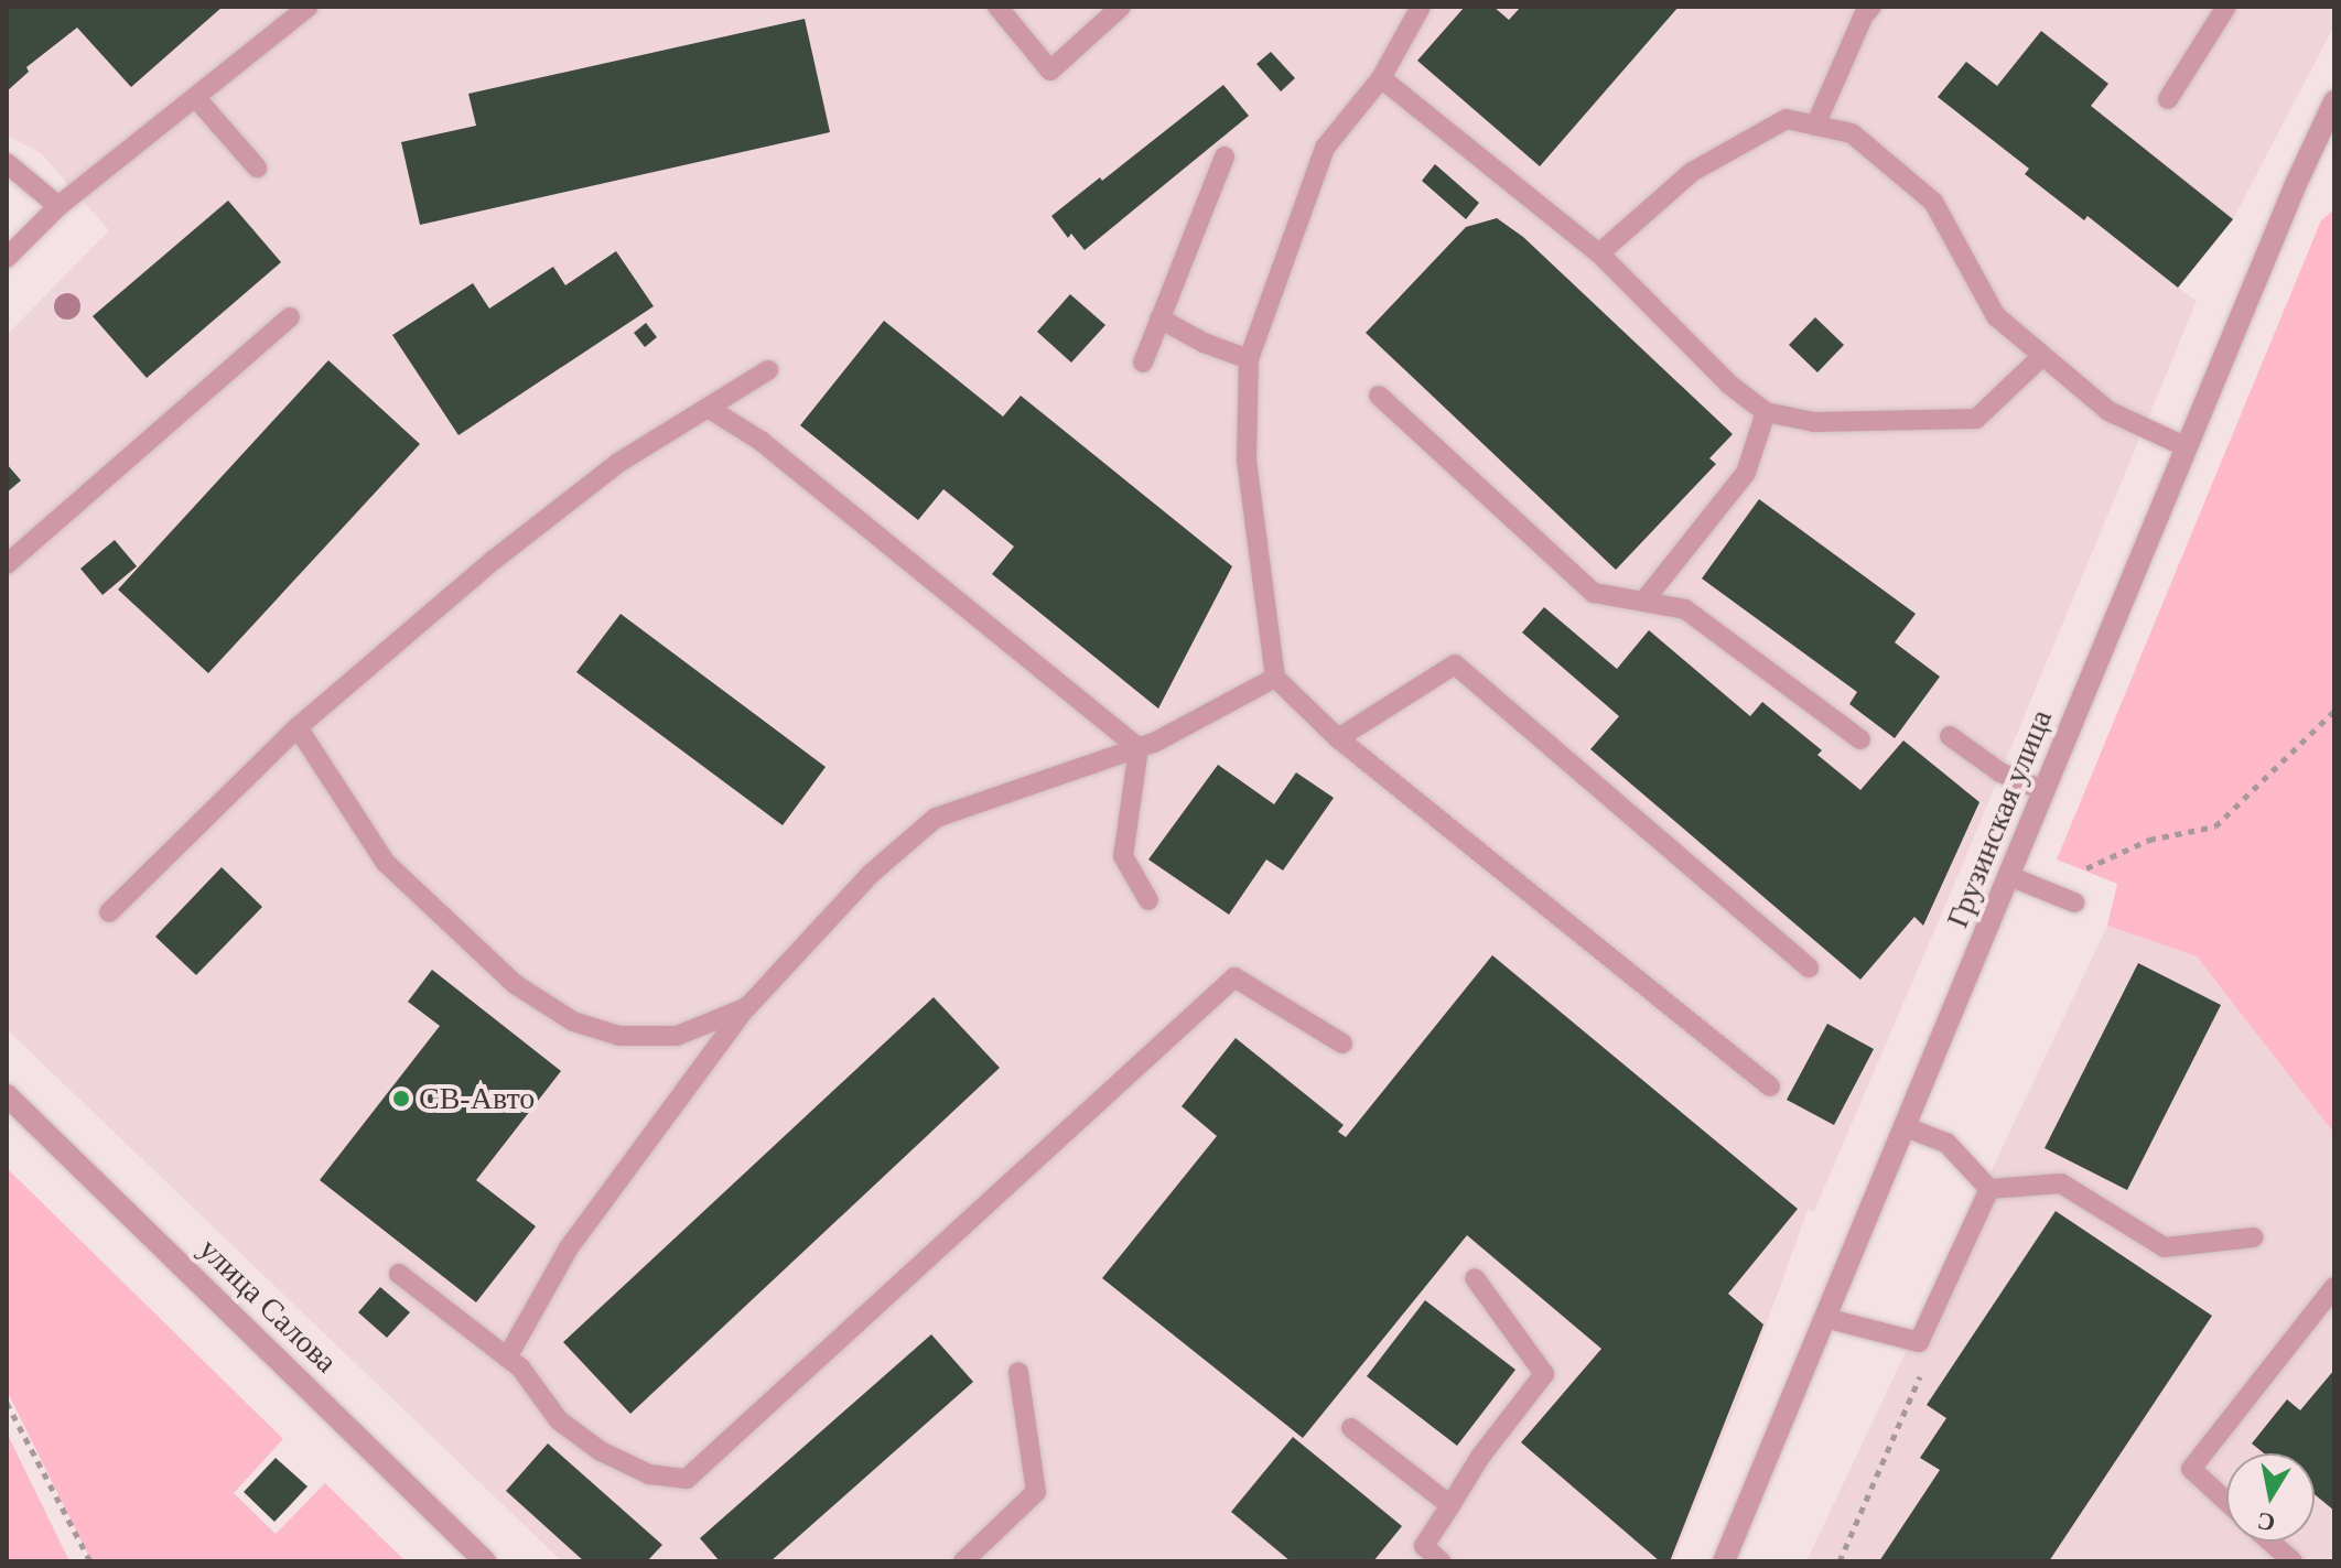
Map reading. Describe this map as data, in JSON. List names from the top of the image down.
{
  "streets": {
    "street": ["Грузинская улица", "улица Салова"]
  },
  "places": ["СВ-Авто"],
  "north": "bottom"
}
